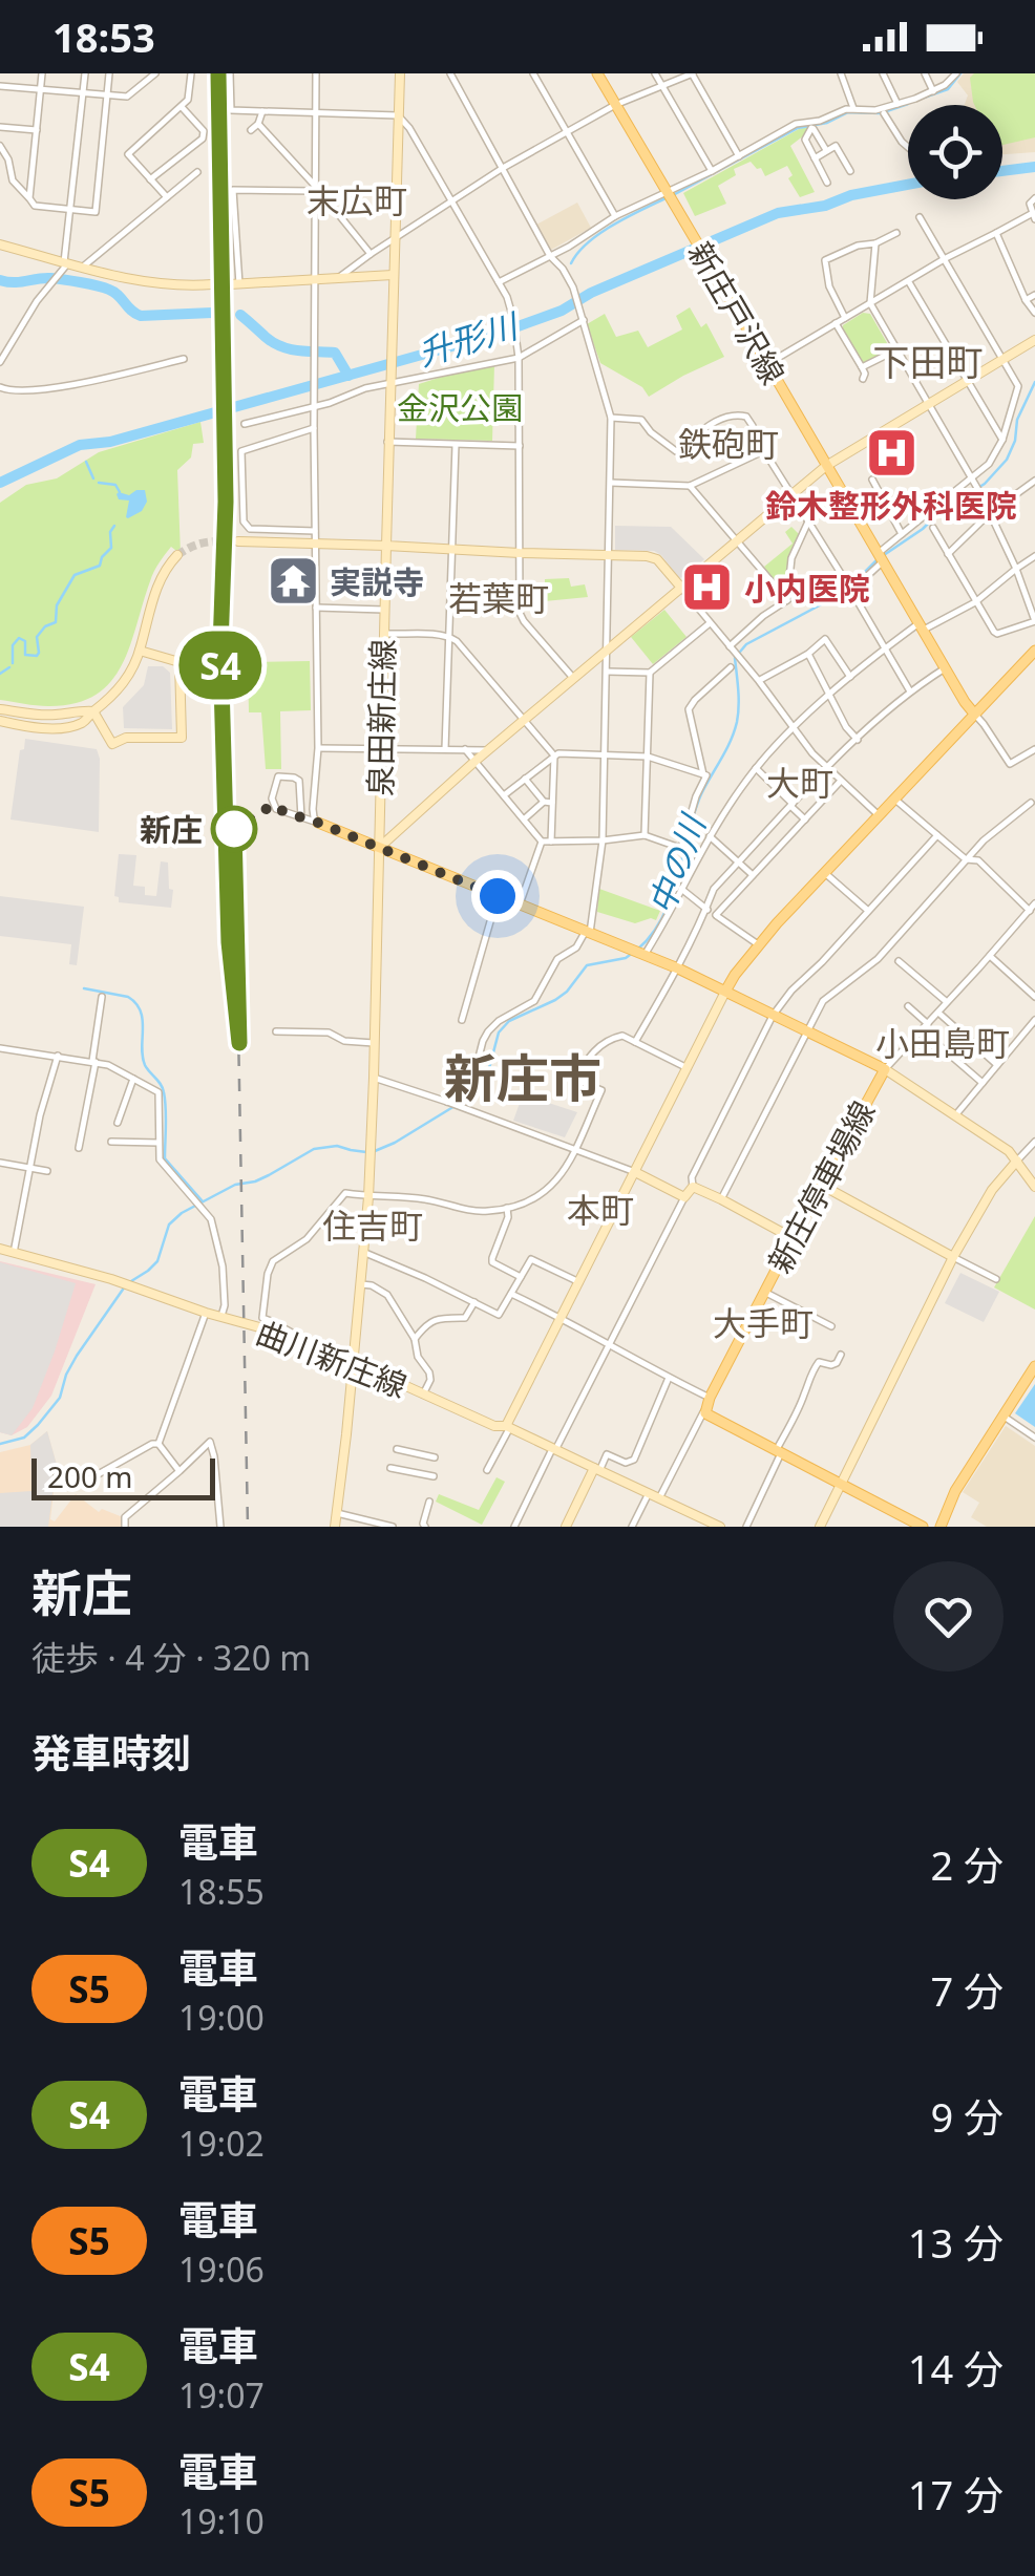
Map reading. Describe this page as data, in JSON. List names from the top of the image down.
{
  "streets": {
    "main road": ["新庄戸沢線", "新庄停車場線"],
    "street": ["泉田新庄線", "曲川新庄線"]
  },
  "crossings": [
    ["泉田新庄線", "新庄停車場線"],
    ["泉田新庄線", "曲川新庄線"]
  ],
  "districts": [
    "末広町",
    "下田町",
    "鉄砲町",
    "若葉町",
    "大町",
    "小田島町",
    "新庄市",
    "本町",
    "住吉町",
    "大手町"
  ],
  "water": ["升形川", "中の川"],
  "parks": ["金沢公園"],
  "places": {
    "hospital": ["鈴木整形外科医院", "小内医院"],
    "temple": ["実説寺"],
    "other": ["新庄"]
  },
  "scale_bar": "200 m",
  "page": {
    "status": "18:53",
    "on_map": "S4",
    "scale": "200 m",
    "heading": [
      ["新庄", "徒歩 · 4 分 · 320 m"],
      "発車時刻"
    ],
    "list": [
      {
        "mark": "S4",
        "name": "電車",
        "note": "18:55",
        "value": "2 分"
      },
      {
        "mark": "S5",
        "name": "電車",
        "note": "19:00",
        "value": "7 分"
      },
      {
        "mark": "S4",
        "name": "電車",
        "note": "19:02",
        "value": "9 分"
      },
      {
        "mark": "S5",
        "name": "電車",
        "note": "19:06",
        "value": "13 分"
      },
      {
        "mark": "S4",
        "name": "電車",
        "note": "19:07",
        "value": "14 分"
      },
      {
        "mark": "S5",
        "name": "電車",
        "note": "19:10",
        "value": "17 分"
      }
    ]
  }
}
